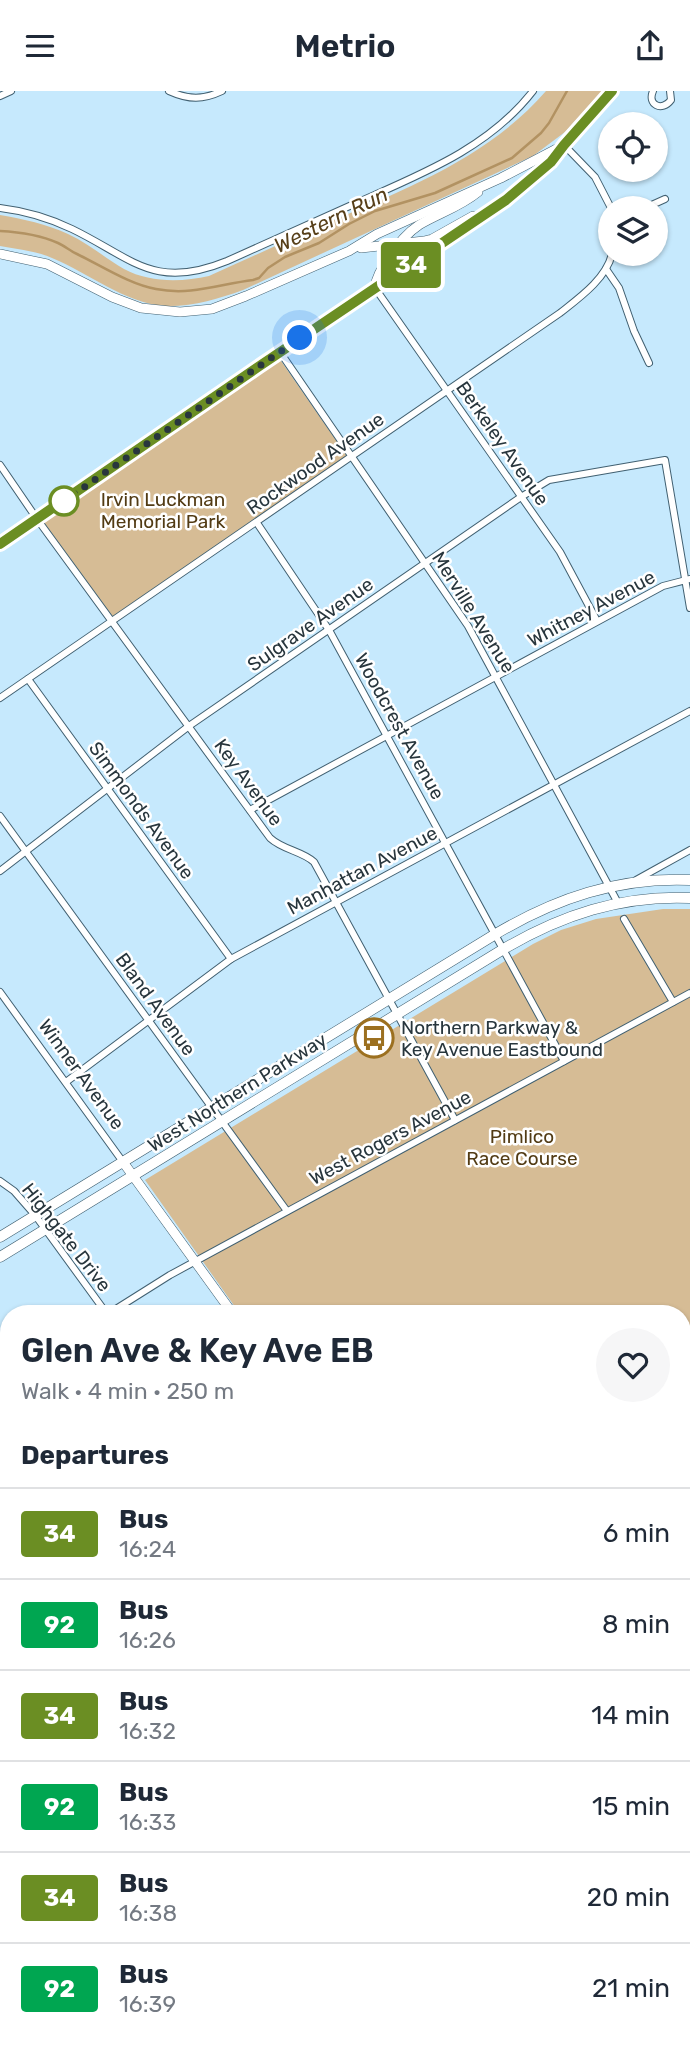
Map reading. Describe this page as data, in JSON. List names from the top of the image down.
{
  "streets": {
    "main road": ["Winner Avenue", "West Northern Parkway"],
    "street": [
      "Berkeley Avenue",
      "Rockwood Avenue",
      "Whitney Avenue",
      "Merville Avenue",
      "Sulgrave Avenue",
      "Woodcrest Avenue",
      "Key Avenue",
      "Simmonds Avenue",
      "Manhattan Avenue",
      "Bland Avenue",
      "West Rogers Avenue",
      "Highgate Drive"
    ]
  },
  "crossings": [
    ["Berkeley Avenue", "Rockwood Avenue"],
    ["Berkeley Avenue", "Whitney Avenue"],
    ["Berkeley Avenue", "Sulgrave Avenue"],
    ["Rockwood Avenue", "Merville Avenue"],
    ["Rockwood Avenue", "Woodcrest Avenue"],
    ["Rockwood Avenue", "Key Avenue"],
    ["Rockwood Avenue", "Simmonds Avenue"],
    ["Whitney Avenue", "Merville Avenue"],
    ["Whitney Avenue", "Sulgrave Avenue"],
    ["Whitney Avenue", "Woodcrest Avenue"],
    ["Whitney Avenue", "Key Avenue"],
    ["Merville Avenue", "Sulgrave Avenue"],
    ["Merville Avenue", "Manhattan Avenue"],
    ["Merville Avenue", "West Northern Parkway"],
    ["Sulgrave Avenue", "Woodcrest Avenue"],
    ["Sulgrave Avenue", "Key Avenue"],
    ["Sulgrave Avenue", "Simmonds Avenue"],
    ["Sulgrave Avenue", "Bland Avenue"],
    ["Woodcrest Avenue", "Manhattan Avenue"],
    ["Woodcrest Avenue", "West Northern Parkway"],
    ["Woodcrest Avenue", "West Rogers Avenue"],
    ["Key Avenue", "Manhattan Avenue"],
    ["Key Avenue", "West Northern Parkway"],
    ["Key Avenue", "West Rogers Avenue"],
    ["Simmonds Avenue", "Manhattan Avenue"],
    ["Manhattan Avenue", "Bland Avenue"],
    ["Manhattan Avenue", "Winner Avenue"],
    ["Bland Avenue", "West Northern Parkway"],
    ["Bland Avenue", "West Rogers Avenue"],
    ["Winner Avenue", "West Northern Parkway"],
    ["Winner Avenue", "West Rogers Avenue"],
    ["West Northern Parkway", "Highgate Drive"]
  ],
  "water": ["Western Run"],
  "parks": ["Irvin Luckman Memorial Park", "Pimlico Race Course"],
  "places": {
    "bus stop": ["Northern Parkway & Key Avenue Eastbound"]
  },
  "lines": ["bus line 34"],
  "page": {
    "header": "Metrio",
    "on_map": "34",
    "heading": [
      ["Glen Ave & Key Ave EB", "Walk · 4 min · 250 m"],
      "Departures"
    ],
    "list": [
      {
        "mark": "34",
        "name": "Bus",
        "note": "16:24",
        "value": "6 min"
      },
      {
        "mark": "92",
        "name": "Bus",
        "note": "16:26",
        "value": "8 min"
      },
      {
        "mark": "34",
        "name": "Bus",
        "note": "16:32",
        "value": "14 min"
      },
      {
        "mark": "92",
        "name": "Bus",
        "note": "16:33",
        "value": "15 min"
      },
      {
        "mark": "34",
        "name": "Bus",
        "note": "16:38",
        "value": "20 min"
      },
      {
        "mark": "92",
        "name": "Bus",
        "note": "16:39",
        "value": "21 min"
      }
    ]
  }
}
